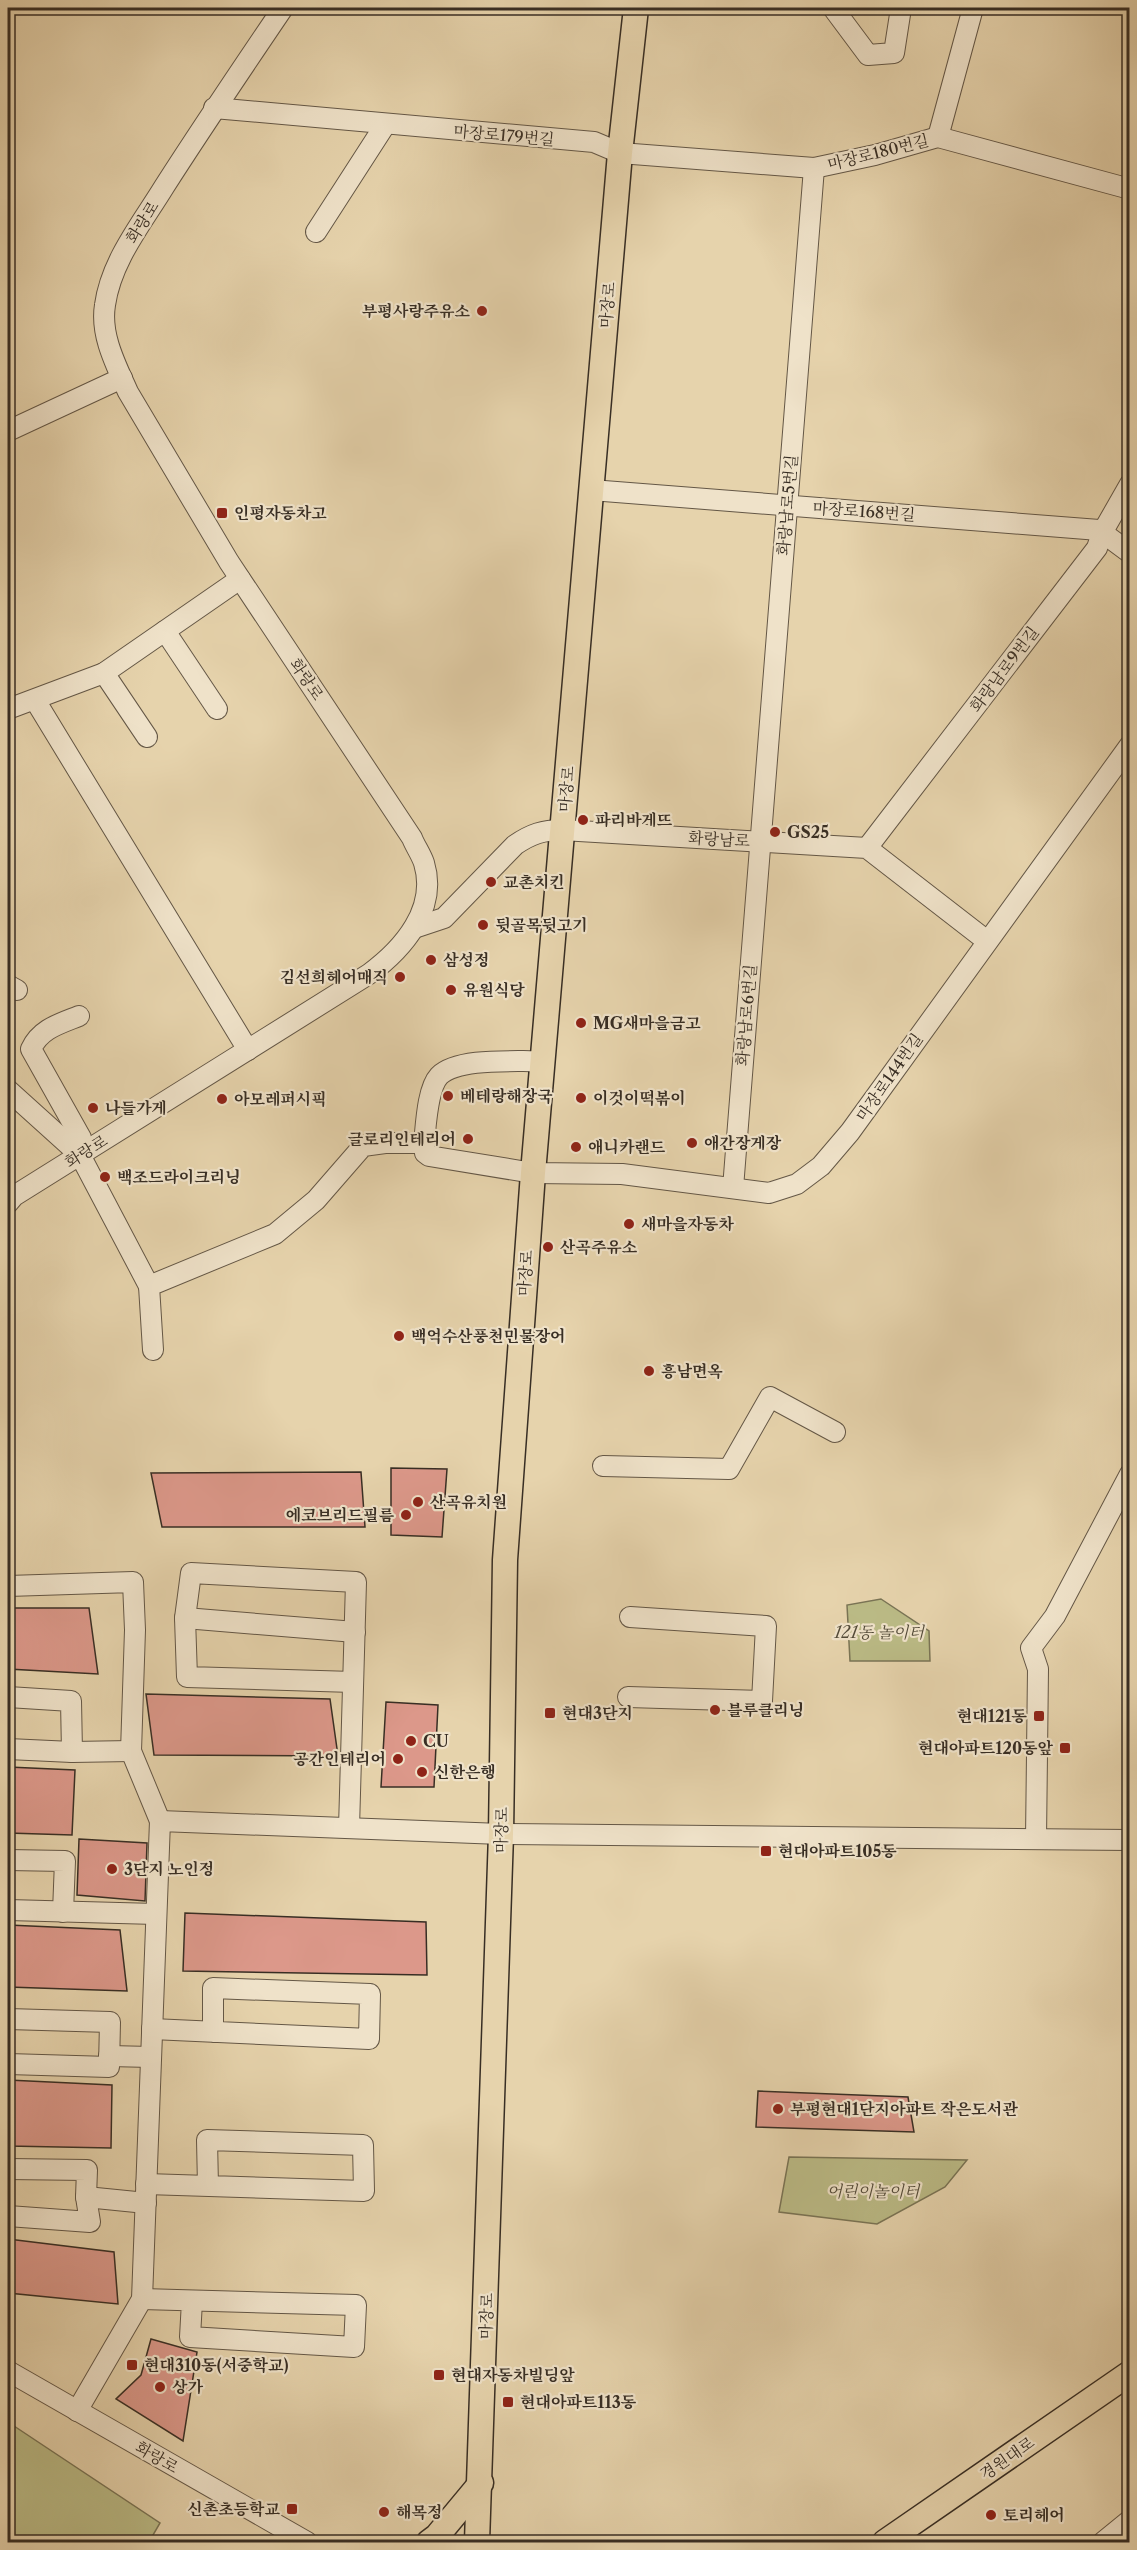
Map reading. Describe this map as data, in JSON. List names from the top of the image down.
{
  "streets": {
    "main road": ["마장로", "경원대로"],
    "street": [
      "마장로179번길",
      "마장로180번길",
      "화랑로",
      "화랑남로5번길",
      "마장로168번길",
      "화랑남로9번길",
      "화랑남로",
      "화랑남로6번길",
      "마장로144번길"
    ]
  },
  "crossings": [
    ["마장로179번길", "마장로180번길"],
    ["마장로179번길", "화랑로"],
    ["마장로179번길", "마장로"],
    ["마장로180번길", "마장로"],
    ["마장로180번길", "화랑남로5번길"],
    ["화랑로", "화랑남로"],
    ["마장로", "마장로168번길"],
    ["마장로", "화랑남로"],
    ["마장로", "마장로144번길"],
    ["화랑남로5번길", "마장로168번길"],
    ["화랑남로5번길", "화랑남로"],
    ["화랑남로5번길", "화랑남로6번길"],
    ["마장로168번길", "화랑남로9번길"],
    ["화랑남로9번길", "화랑남로"],
    ["화랑남로", "화랑남로6번길"],
    ["화랑남로6번길", "마장로144번길"]
  ],
  "parks": ["121동 놀이터", "어린이놀이터"],
  "places": {
    "other": [
      "부평사랑주유소",
      "파리바게뜨",
      "GS25",
      "교촌치킨",
      "뒷골목뒷고기",
      "삼성정",
      "김선희헤어매직",
      "유원식당",
      "MG새마을금고",
      "베테랑해장국",
      "이것이떡볶이",
      "아모레퍼시픽",
      "나들가게",
      "글로리인테리어",
      "애간장게장",
      "애니카랜드",
      "백조드라이크리닝",
      "새마을자동차",
      "산곡주유소",
      "백억수산풍천민물장어",
      "흥남면옥",
      "산곡유치원",
      "에코브리드필름",
      "블루클리닝",
      "CU",
      "공간인테리어",
      "신한은행",
      "3단지 노인정",
      "부평현대1단지아파트 작은도서관",
      "상가",
      "해목정",
      "토리헤어"
    ],
    "transit": [
      "인평자동차고",
      "현대3단지",
      "현대121동",
      "현대아파트120동앞",
      "현대아파트105동",
      "현대310동(서중학교)",
      "현대자동차빌딩앞",
      "현대아파트113동",
      "신촌초등학교"
    ]
  }
}
